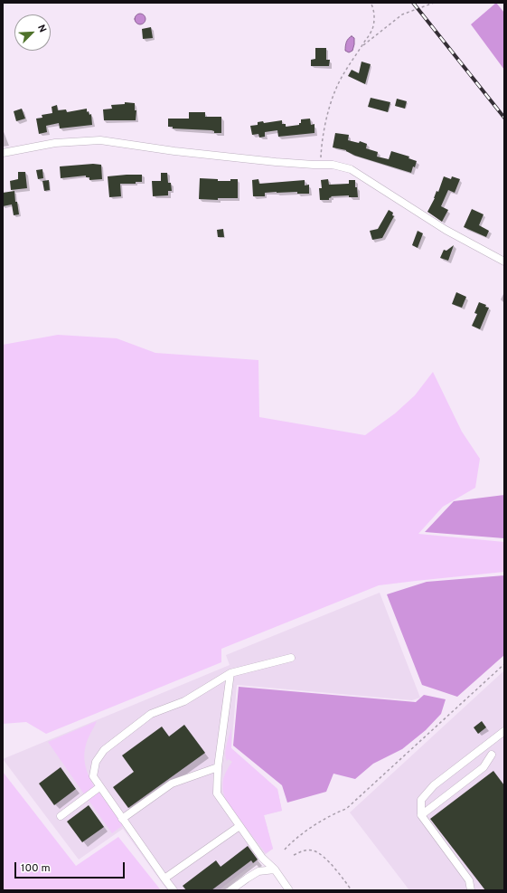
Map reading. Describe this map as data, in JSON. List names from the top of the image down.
{
  "scale_bar": "100 m",
  "north": "top right"
}
